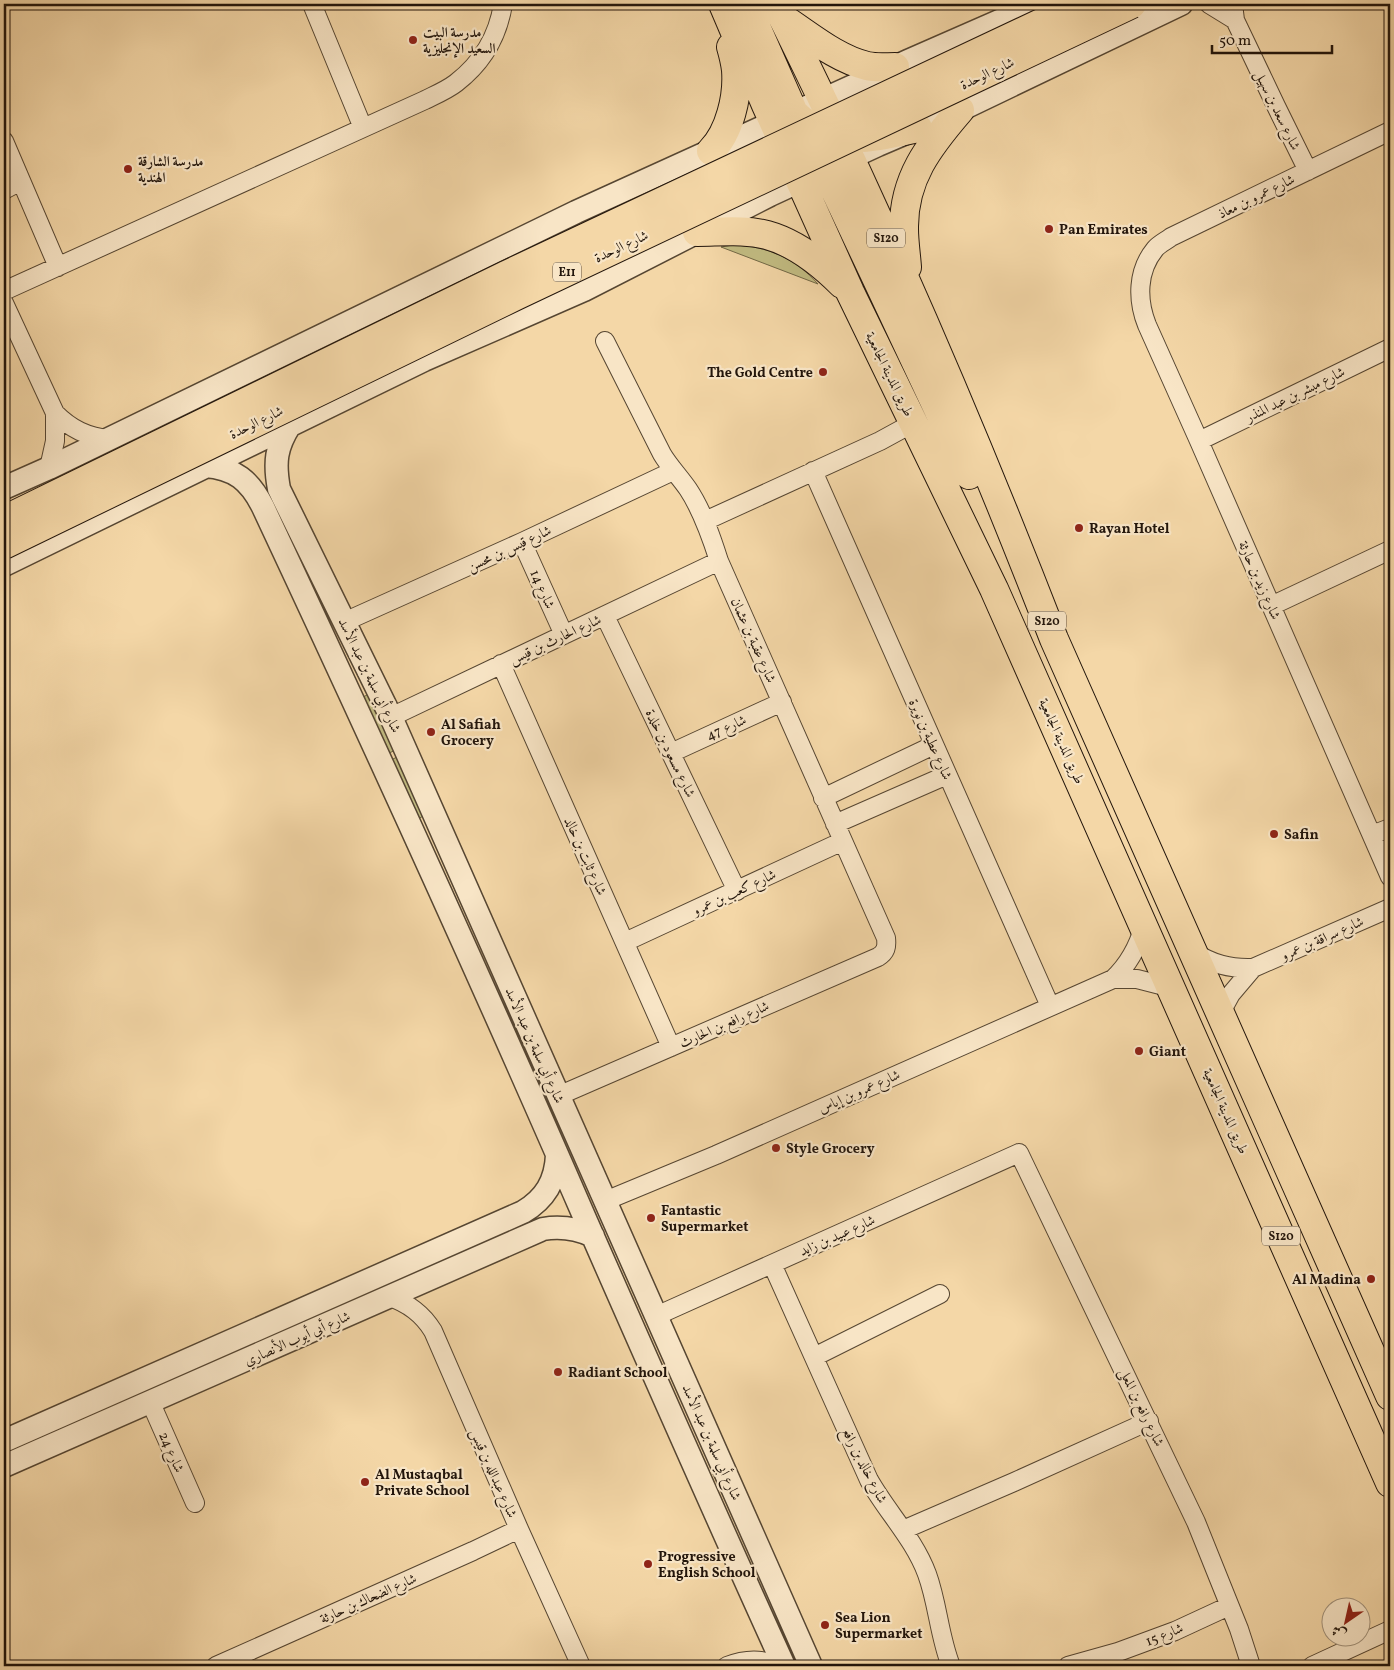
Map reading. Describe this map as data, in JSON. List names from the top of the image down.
{
  "streets": {
    "main road": [
      "شارع الوحدة",
      "S120",
      "E11",
      "طريق المدينة الجامعية"
    ],
    "street": [
      "شارع سعد بن سهيل",
      "شارع عمرو بن معاذ",
      "شارع مبشر بن عبد المنذر",
      "شارع قيس بن محسن",
      "شارع زيد بن حارثة",
      "شارع 14",
      "شارع الحارث بن قيس",
      "شارع عقبة بن عثمان",
      "شارع أبي سلمة بن عبد الأسد",
      "شارع 47",
      "شارع عطية بن نويرة",
      "شارع مسعود بن خلدة",
      "شارع ثابت بن خالد",
      "شارع كعب بن عمرو",
      "شارع سراقة بن عمرو",
      "شارع رافع بن الحارث",
      "شارع عمرو بن إياس",
      "شارع عبيد بن زايد",
      "شارع أبي أيوب الأنصاري",
      "شارع رافع بن المعلى",
      "شارع 24",
      "شارع خالد بن رافع",
      "شارع عبدالله بن قيس",
      "شارع الضحاك بن حارثة",
      "شارع 15"
    ]
  },
  "crossings": [
    ["شارع سعد بن سهيل", "شارع عمرو بن معاذ"],
    ["شارع عمرو بن معاذ", "شارع زيد بن حارثة"],
    ["S120", "شارع سراقة بن عمرو"],
    ["طريق المدينة الجامعية", "شارع عمرو بن إياس"],
    ["شارع مبشر بن عبد المنذر", "شارع زيد بن حارثة"],
    ["شارع قيس بن محسن", "شارع 14"],
    ["شارع قيس بن محسن", "شارع عقبة بن عثمان"],
    ["شارع قيس بن محسن", "شارع أبي سلمة بن عبد الأسد"],
    ["شارع 14", "شارع الحارث بن قيس"],
    ["شارع الحارث بن قيس", "شارع عقبة بن عثمان"],
    ["شارع الحارث بن قيس", "شارع أبي سلمة بن عبد الأسد"],
    ["شارع الحارث بن قيس", "شارع مسعود بن خلدة"],
    ["شارع الحارث بن قيس", "شارع ثابت بن خالد"],
    ["شارع عقبة بن عثمان", "شارع 47"],
    ["شارع عقبة بن عثمان", "شارع كعب بن عمرو"],
    ["شارع عقبة بن عثمان", "شارع رافع بن الحارث"],
    ["شارع أبي سلمة بن عبد الأسد", "شارع رافع بن الحارث"],
    ["شارع أبي سلمة بن عبد الأسد", "شارع عمرو بن إياس"],
    ["شارع أبي سلمة بن عبد الأسد", "شارع عبيد بن زايد"],
    ["شارع أبي سلمة بن عبد الأسد", "شارع أبي أيوب الأنصاري"],
    ["شارع 47", "شارع مسعود بن خلدة"],
    ["شارع عطية بن نويرة", "شارع عمرو بن إياس"],
    ["شارع مسعود بن خلدة", "شارع كعب بن عمرو"],
    ["شارع ثابت بن خالد", "شارع كعب بن عمرو"],
    ["شارع ثابت بن خالد", "شارع رافع بن الحارث"],
    ["شارع عبيد بن زايد", "شارع رافع بن المعلى"],
    ["شارع عبيد بن زايد", "شارع خالد بن رافع"],
    ["شارع أبي أيوب الأنصاري", "شارع 24"],
    ["شارع أبي أيوب الأنصاري", "شارع عبدالله بن قيس"],
    ["شارع رافع بن المعلى", "شارع 15"],
    ["شارع عبدالله بن قيس", "شارع الضحاك بن حارثة"]
  ],
  "places": [
    "مدرسة البيت السعيد الإنجليزية",
    "مدرسة الشارقة الهندية",
    "Pan Emirates",
    "The Gold Centre",
    "Rayan Hotel",
    "Al Safiah Grocery",
    "Safin",
    "Giant",
    "Style Grocery",
    "Fantastic Supermarket",
    "Al Madina",
    "Radiant School",
    "Al Mustaqbal Private School",
    "Progressive English School",
    "Sea Lion Supermarket"
  ],
  "scale_bar": "50 m",
  "north": "bottom left"
}
